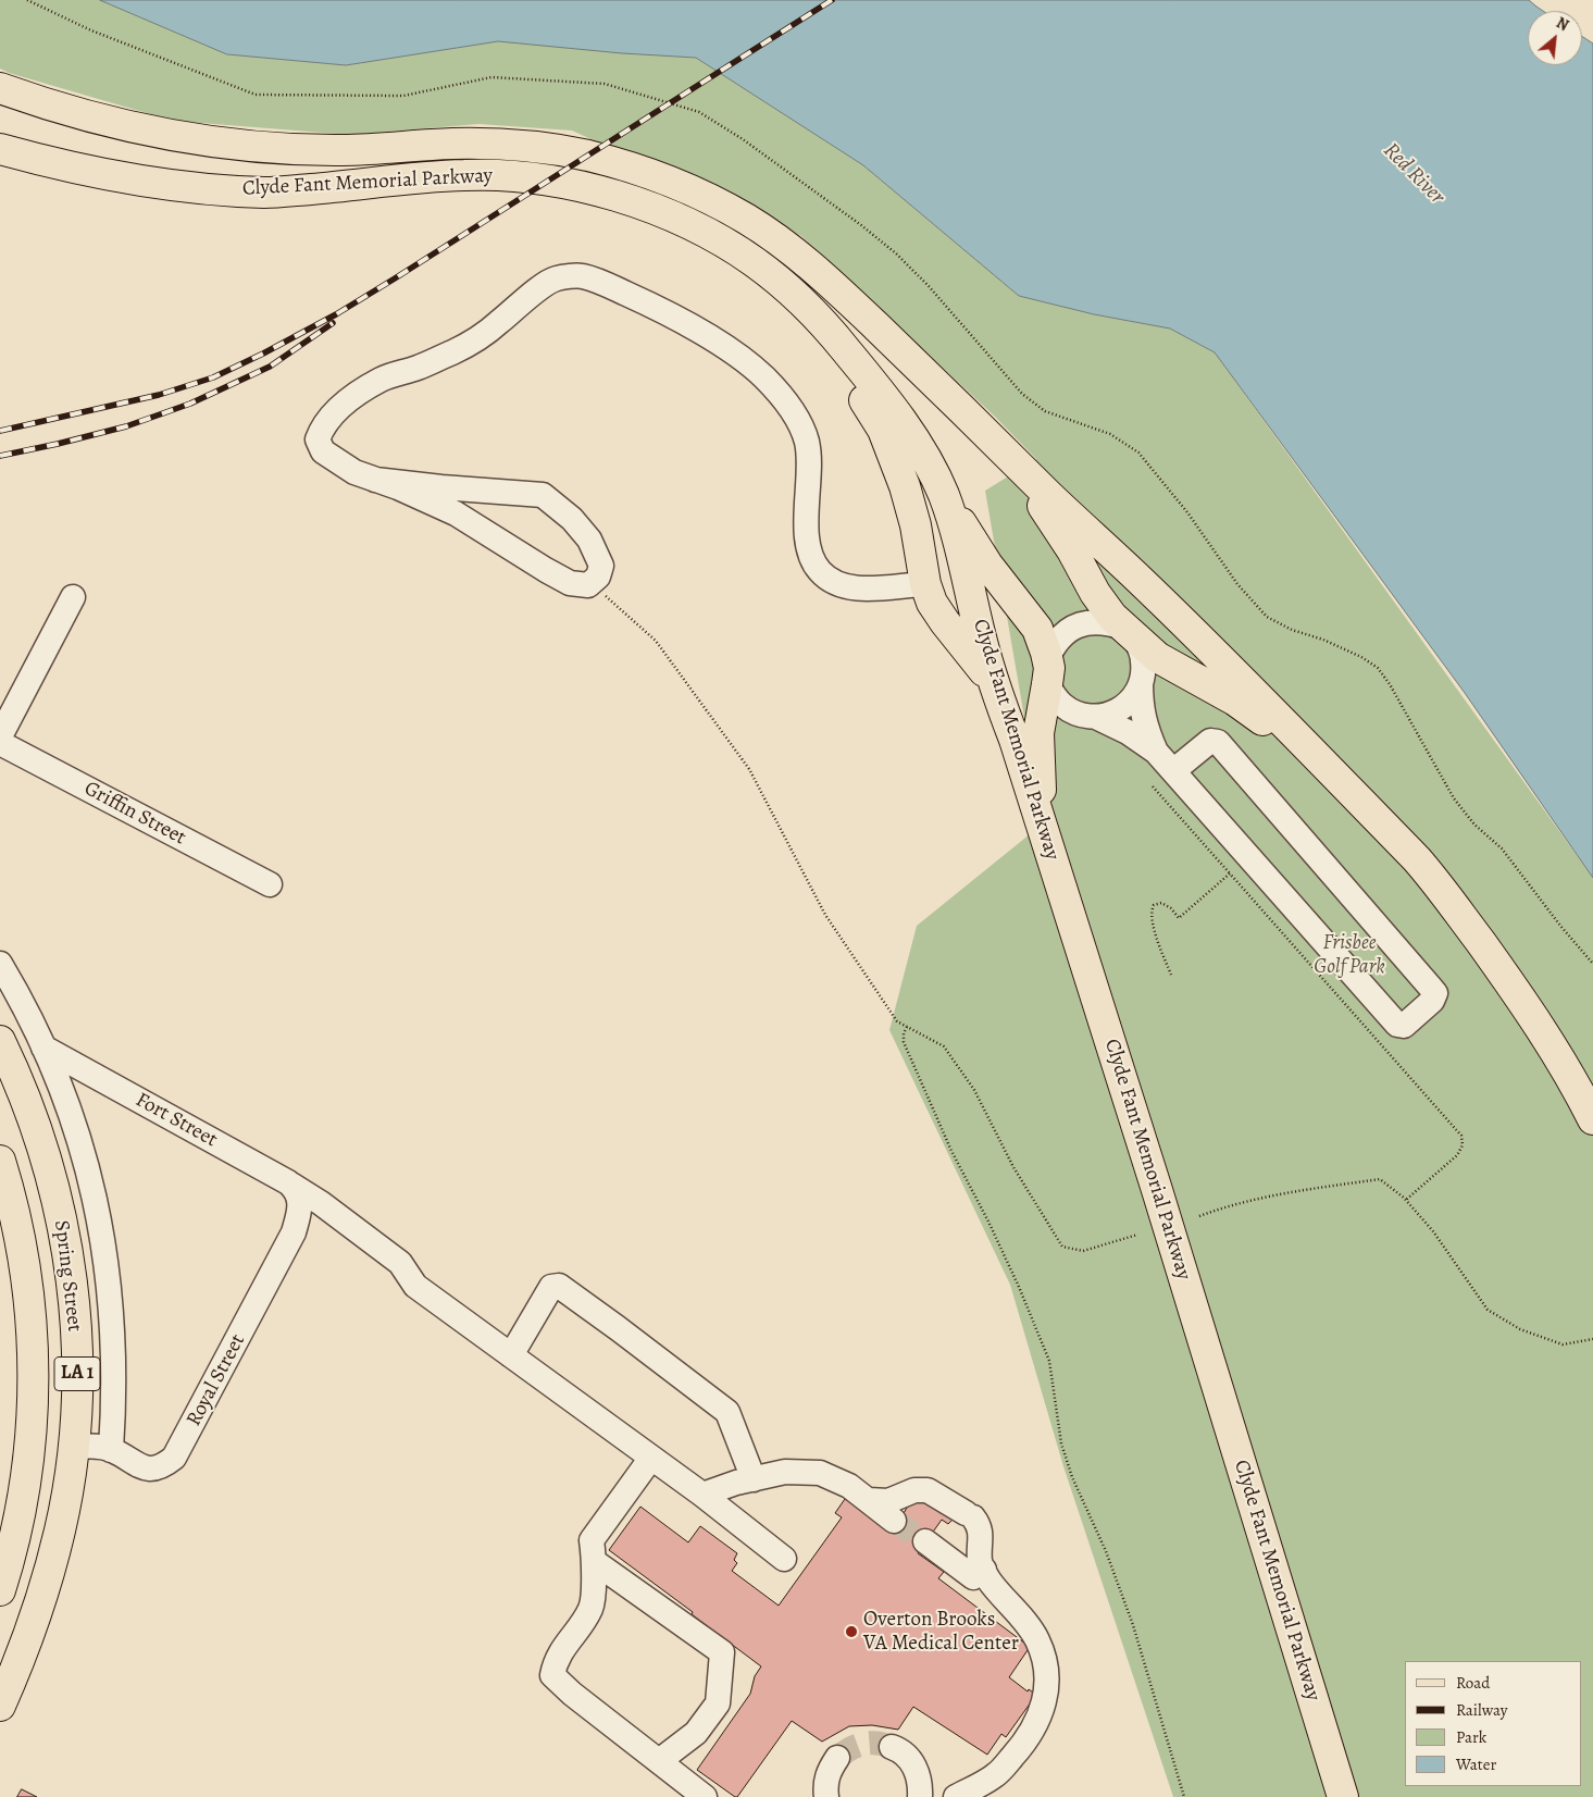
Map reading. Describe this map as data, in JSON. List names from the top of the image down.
{
  "streets": {
    "main road": ["Clyde Fant Memorial Parkway", "Spring Street", "LA 1"],
    "street": ["Griffin Street", "Fort Street", "Royal Street"]
  },
  "crossings": [
    ["Fort Street", "Royal Street"],
    ["Spring Street", "Royal Street"]
  ],
  "water": ["Red River"],
  "parks": ["Frisbee Golf Park"],
  "places": ["Overton Brooks VA Medical Center"],
  "legend": [
    "Road",
    "Railway",
    "Park",
    "Water"
  ],
  "north": "top right"
}
